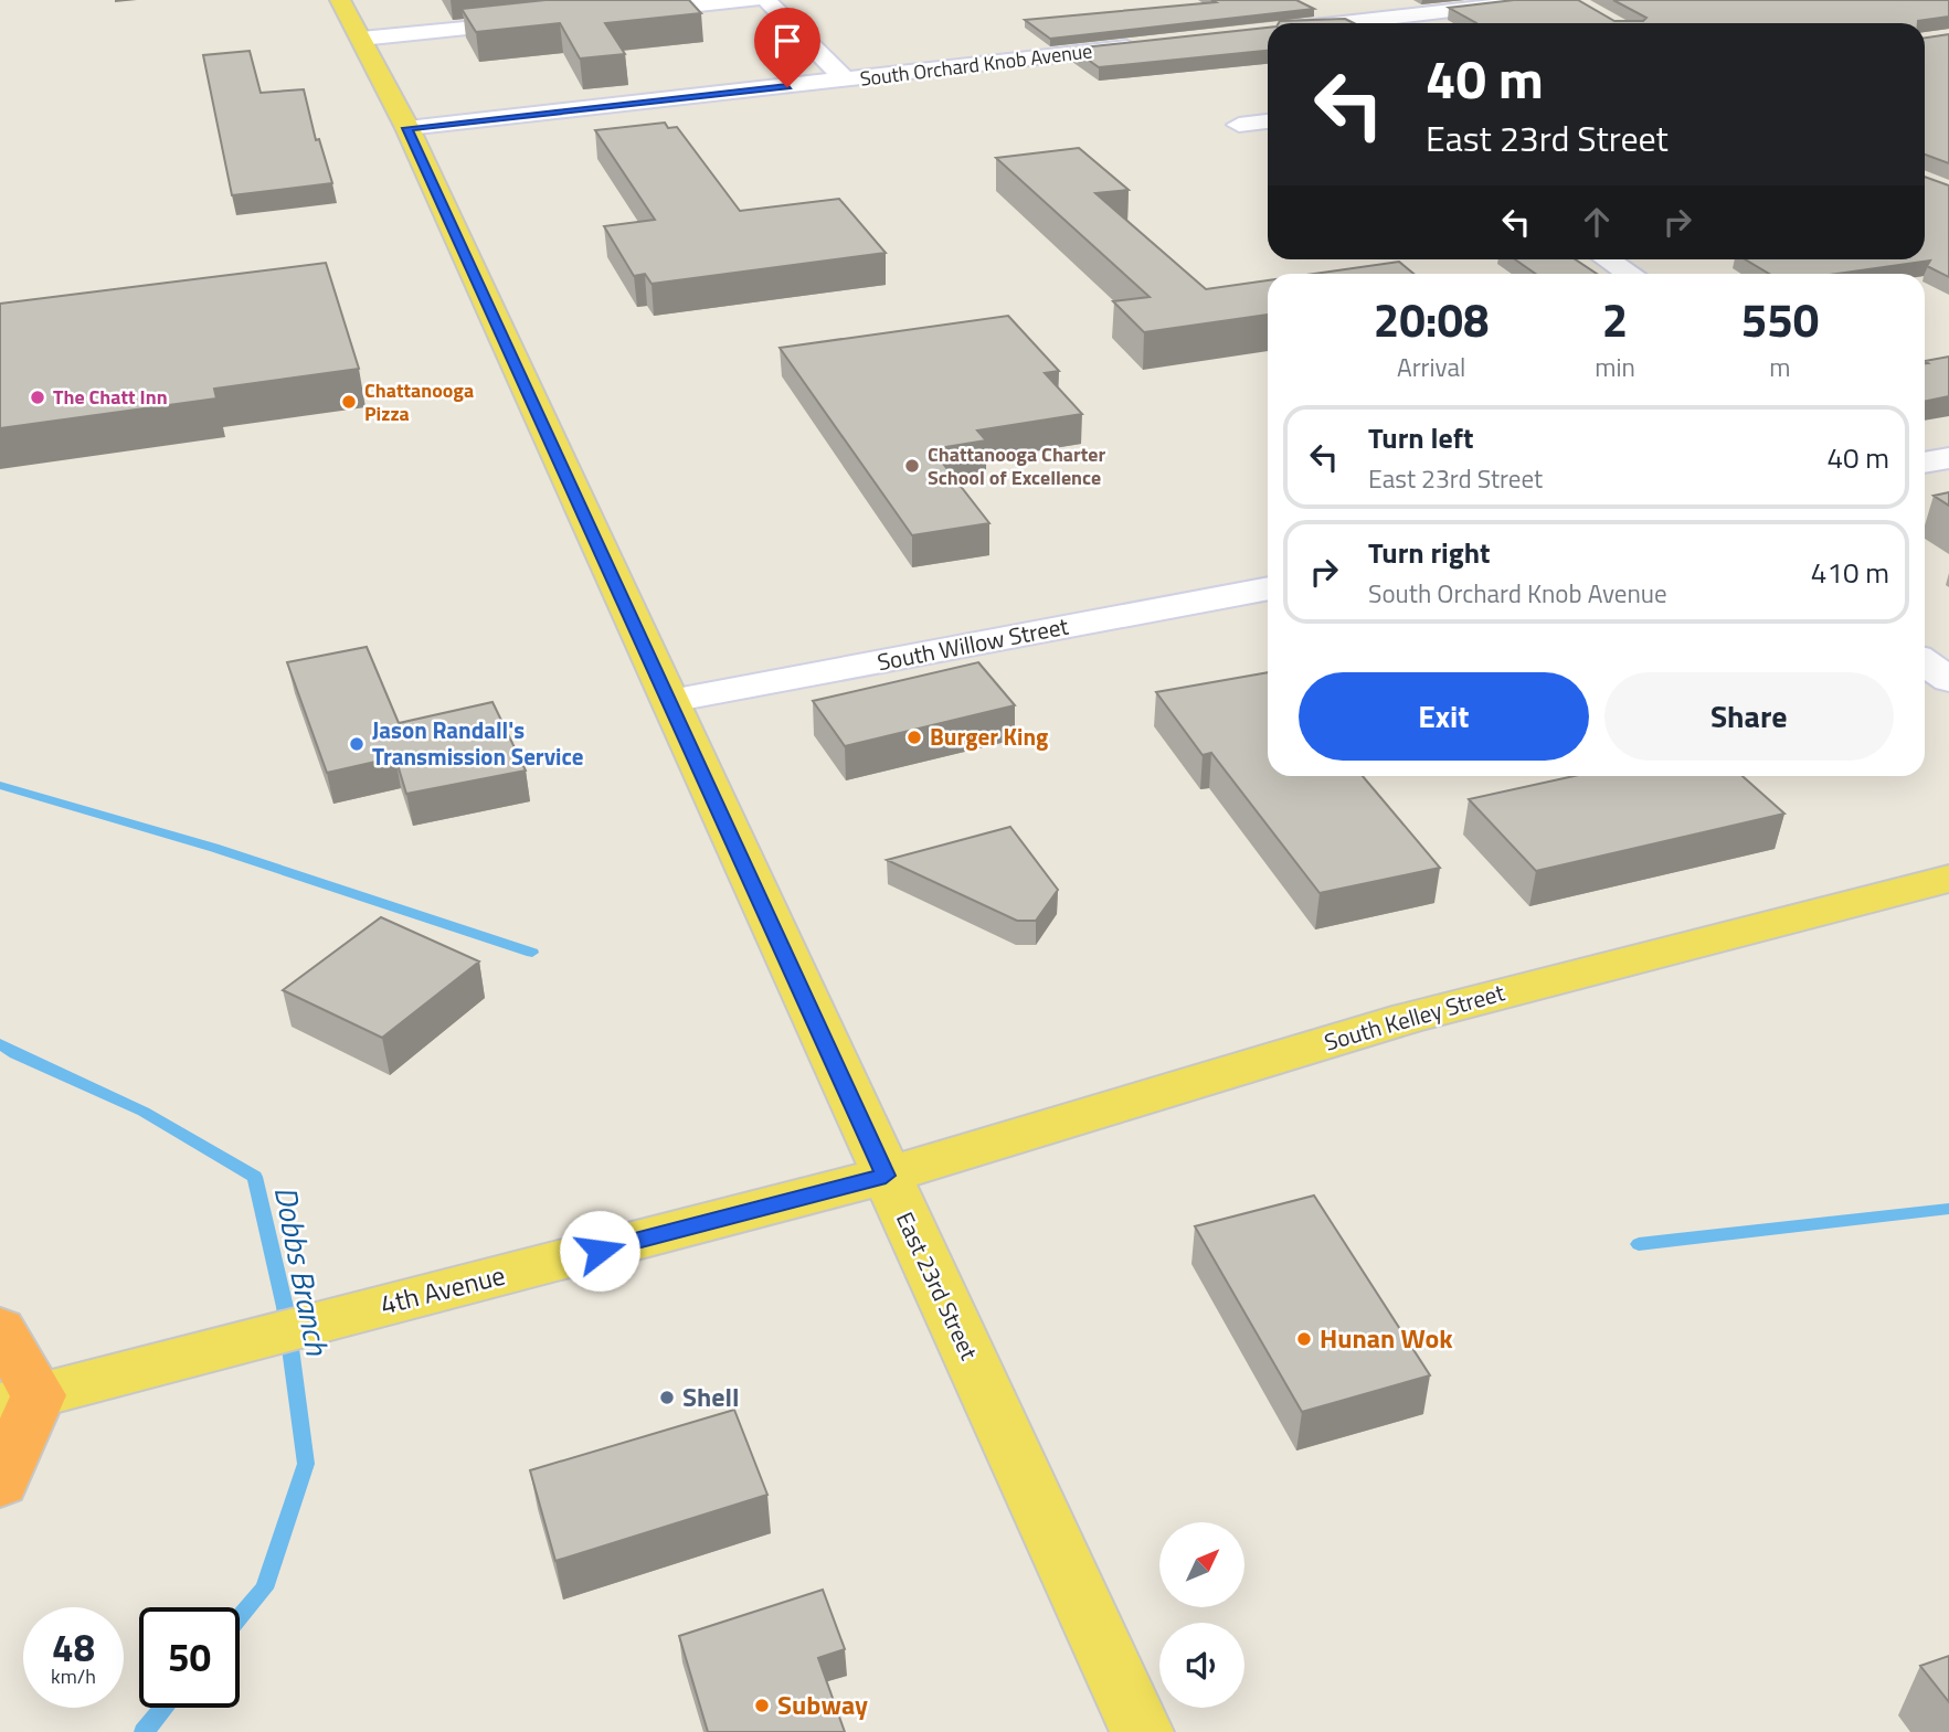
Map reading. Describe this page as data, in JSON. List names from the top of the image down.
{
  "streets": {
    "main road": ["South Kelley Street", "East 23rd Street", "4th Avenue"],
    "street": ["South Orchard Knob Avenue", "South Willow Street"]
  },
  "crossings": [
    ["South Orchard Knob Avenue", "East 23rd Street"],
    ["South Willow Street", "East 23rd Street"],
    ["South Kelley Street", "East 23rd Street"],
    ["South Kelley Street", "4th Avenue"],
    ["East 23rd Street", "4th Avenue"]
  ],
  "water": ["Dobbs Branch"],
  "places": [
    "The Chatt Inn",
    "Chattanooga Pizza",
    "Chattanooga Charter School of Excellence",
    "Burger King",
    "Jason Randall's Transmission Service",
    "Hunan Wok",
    "Shell",
    "Subway"
  ],
  "north": "top right",
  "page": {
    "turn": ["40 m", "East 23rd Street"],
    "eta": [
      "20:08",
      "Arrival",
      "2",
      "min",
      "550",
      "m"
    ],
    "list": [
      {
        "name": "Turn left",
        "note": "East 23rd Street",
        "value": "40 m"
      },
      {
        "name": "Turn right",
        "note": "South Orchard Knob Avenue",
        "value": "410 m"
      }
    ],
    "buttons": ["Exit", "Share"],
    "speed": "48 km/h",
    "limit": "50"
  }
}
